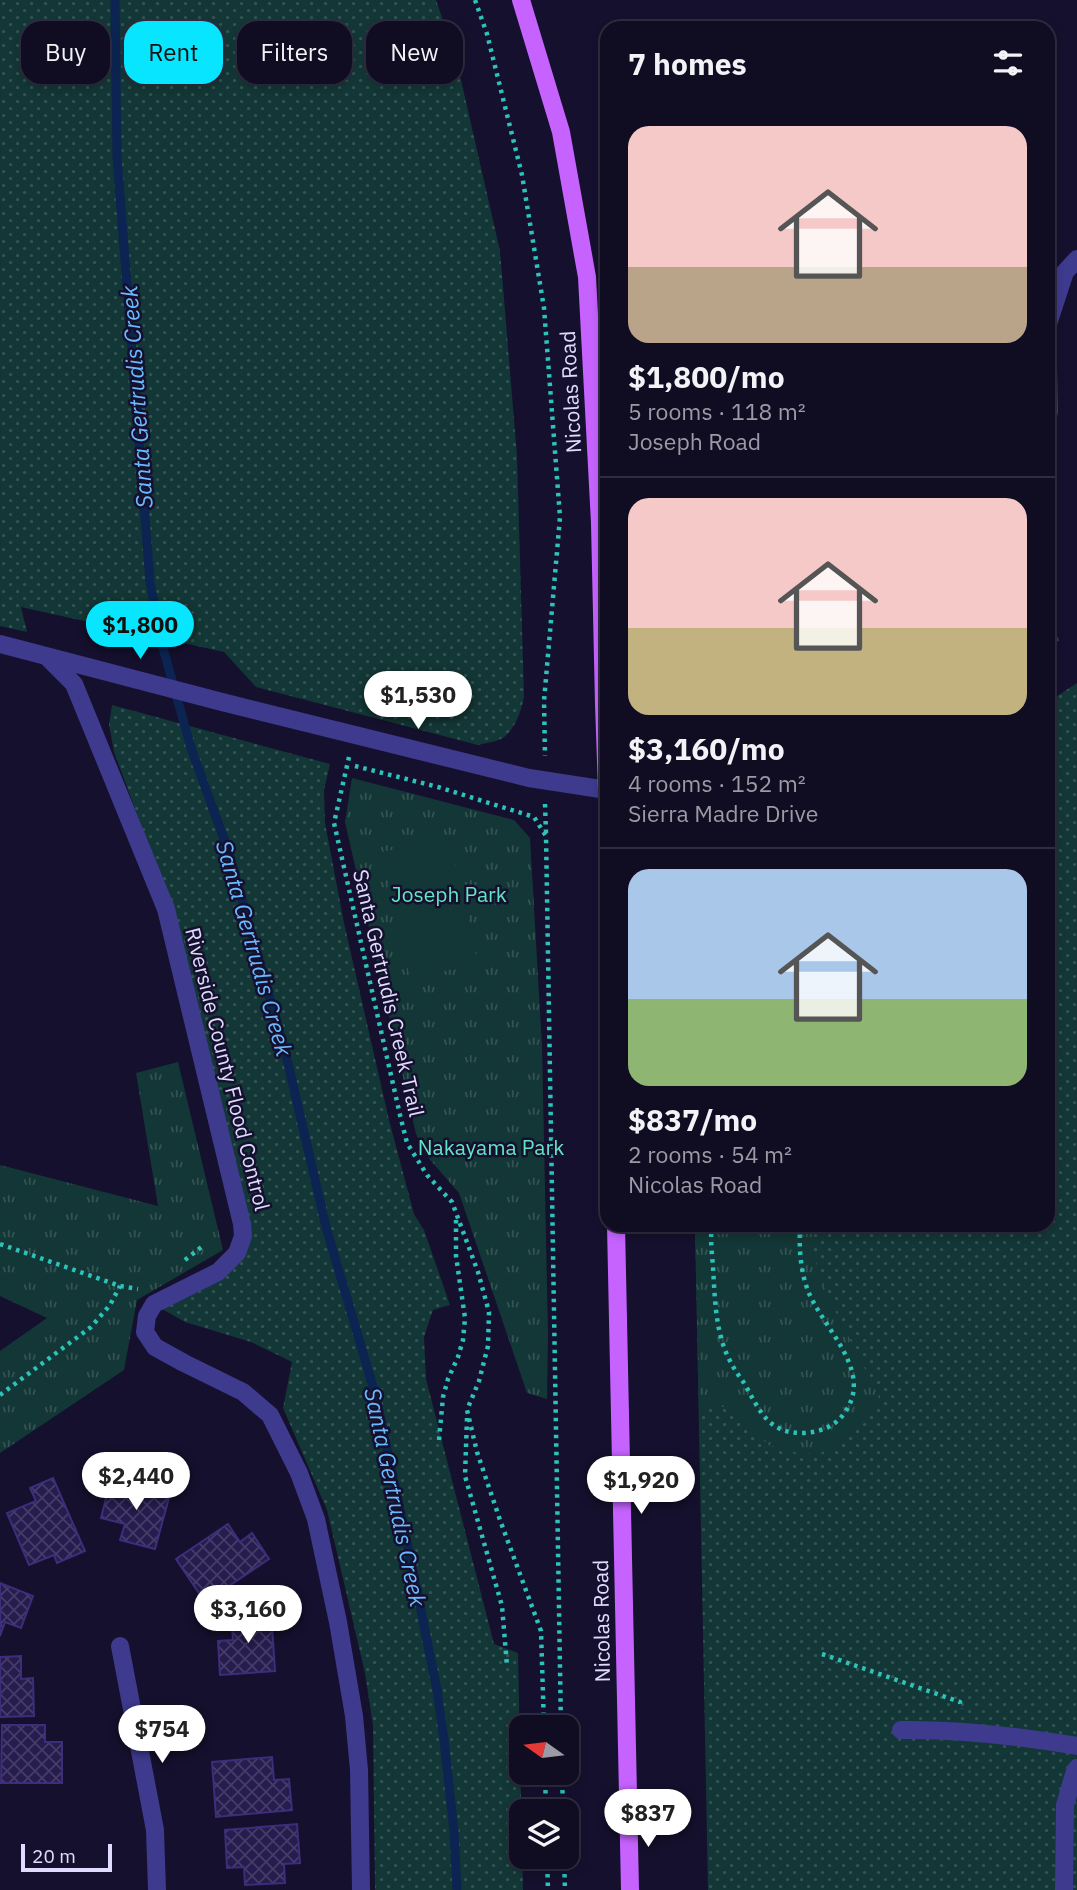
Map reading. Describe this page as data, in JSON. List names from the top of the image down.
{
  "streets": {
    "main road": ["Nicolas Road"],
    "street": ["Riverside County Flood Control"],
    "path": ["Santa Gertrudis Creek Trail"]
  },
  "water": ["Santa Gertrudis Creek"],
  "parks": ["Joseph Park", "Nakayama Park"],
  "scale_bar": "20 m",
  "north": "left",
  "page": {
    "chip": [
      "Buy",
      "Rent",
      "Filters",
      "New"
    ],
    "heading": "7 homes",
    "list": [
      {
        "name": "$1,800/mo",
        "note": "5 rooms · 118 m² · Joseph Road"
      },
      {
        "name": "$3,160/mo",
        "note": "4 rooms · 152 m² · Sierra Madre Drive"
      },
      {
        "name": "$837/mo",
        "note": "2 rooms · 54 m² · Nicolas Road"
      }
    ],
    "price": [
      "$1,800",
      "$1,530",
      "$2,440",
      "$1,920",
      "$3,160",
      "$754",
      "$837"
    ],
    "scale": "20 m"
  }
}
